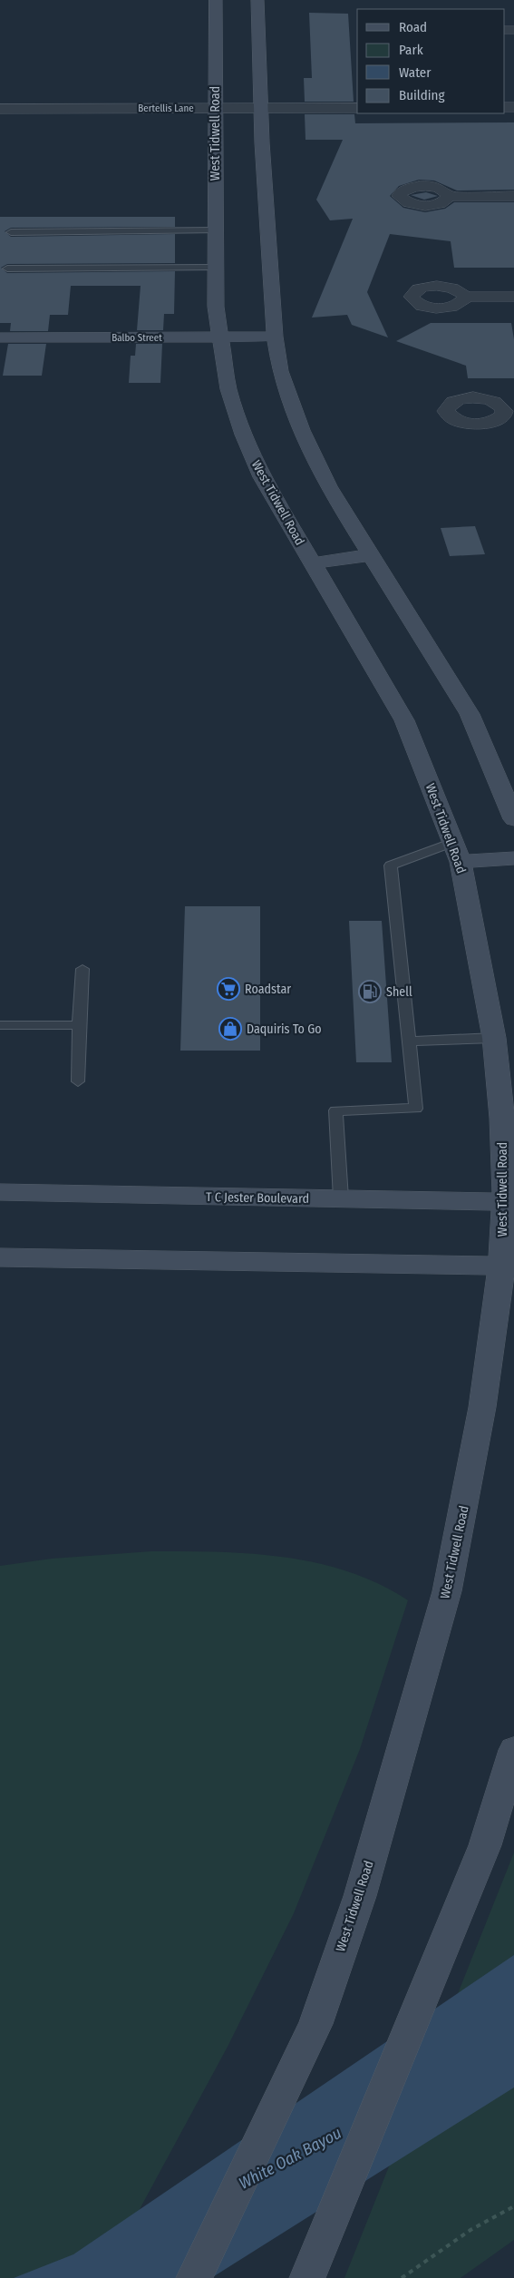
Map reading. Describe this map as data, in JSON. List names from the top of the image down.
{
  "streets": {
    "main road": ["West Tidwell Road", "Balbo Street", "T C Jester Boulevard"],
    "street": ["Bertellis Lane"]
  },
  "crossings": [
    ["Bertellis Lane", "West Tidwell Road"],
    ["West Tidwell Road", "Balbo Street"],
    ["West Tidwell Road", "T C Jester Boulevard"]
  ],
  "water": ["White Oak Bayou"],
  "places": {
    "supermarket": ["Roadstar"],
    "fuel station": ["Shell"],
    "shop": ["Daquiris To Go"]
  },
  "legend": [
    "Road",
    "Park",
    "Water",
    "Building"
  ]
}
